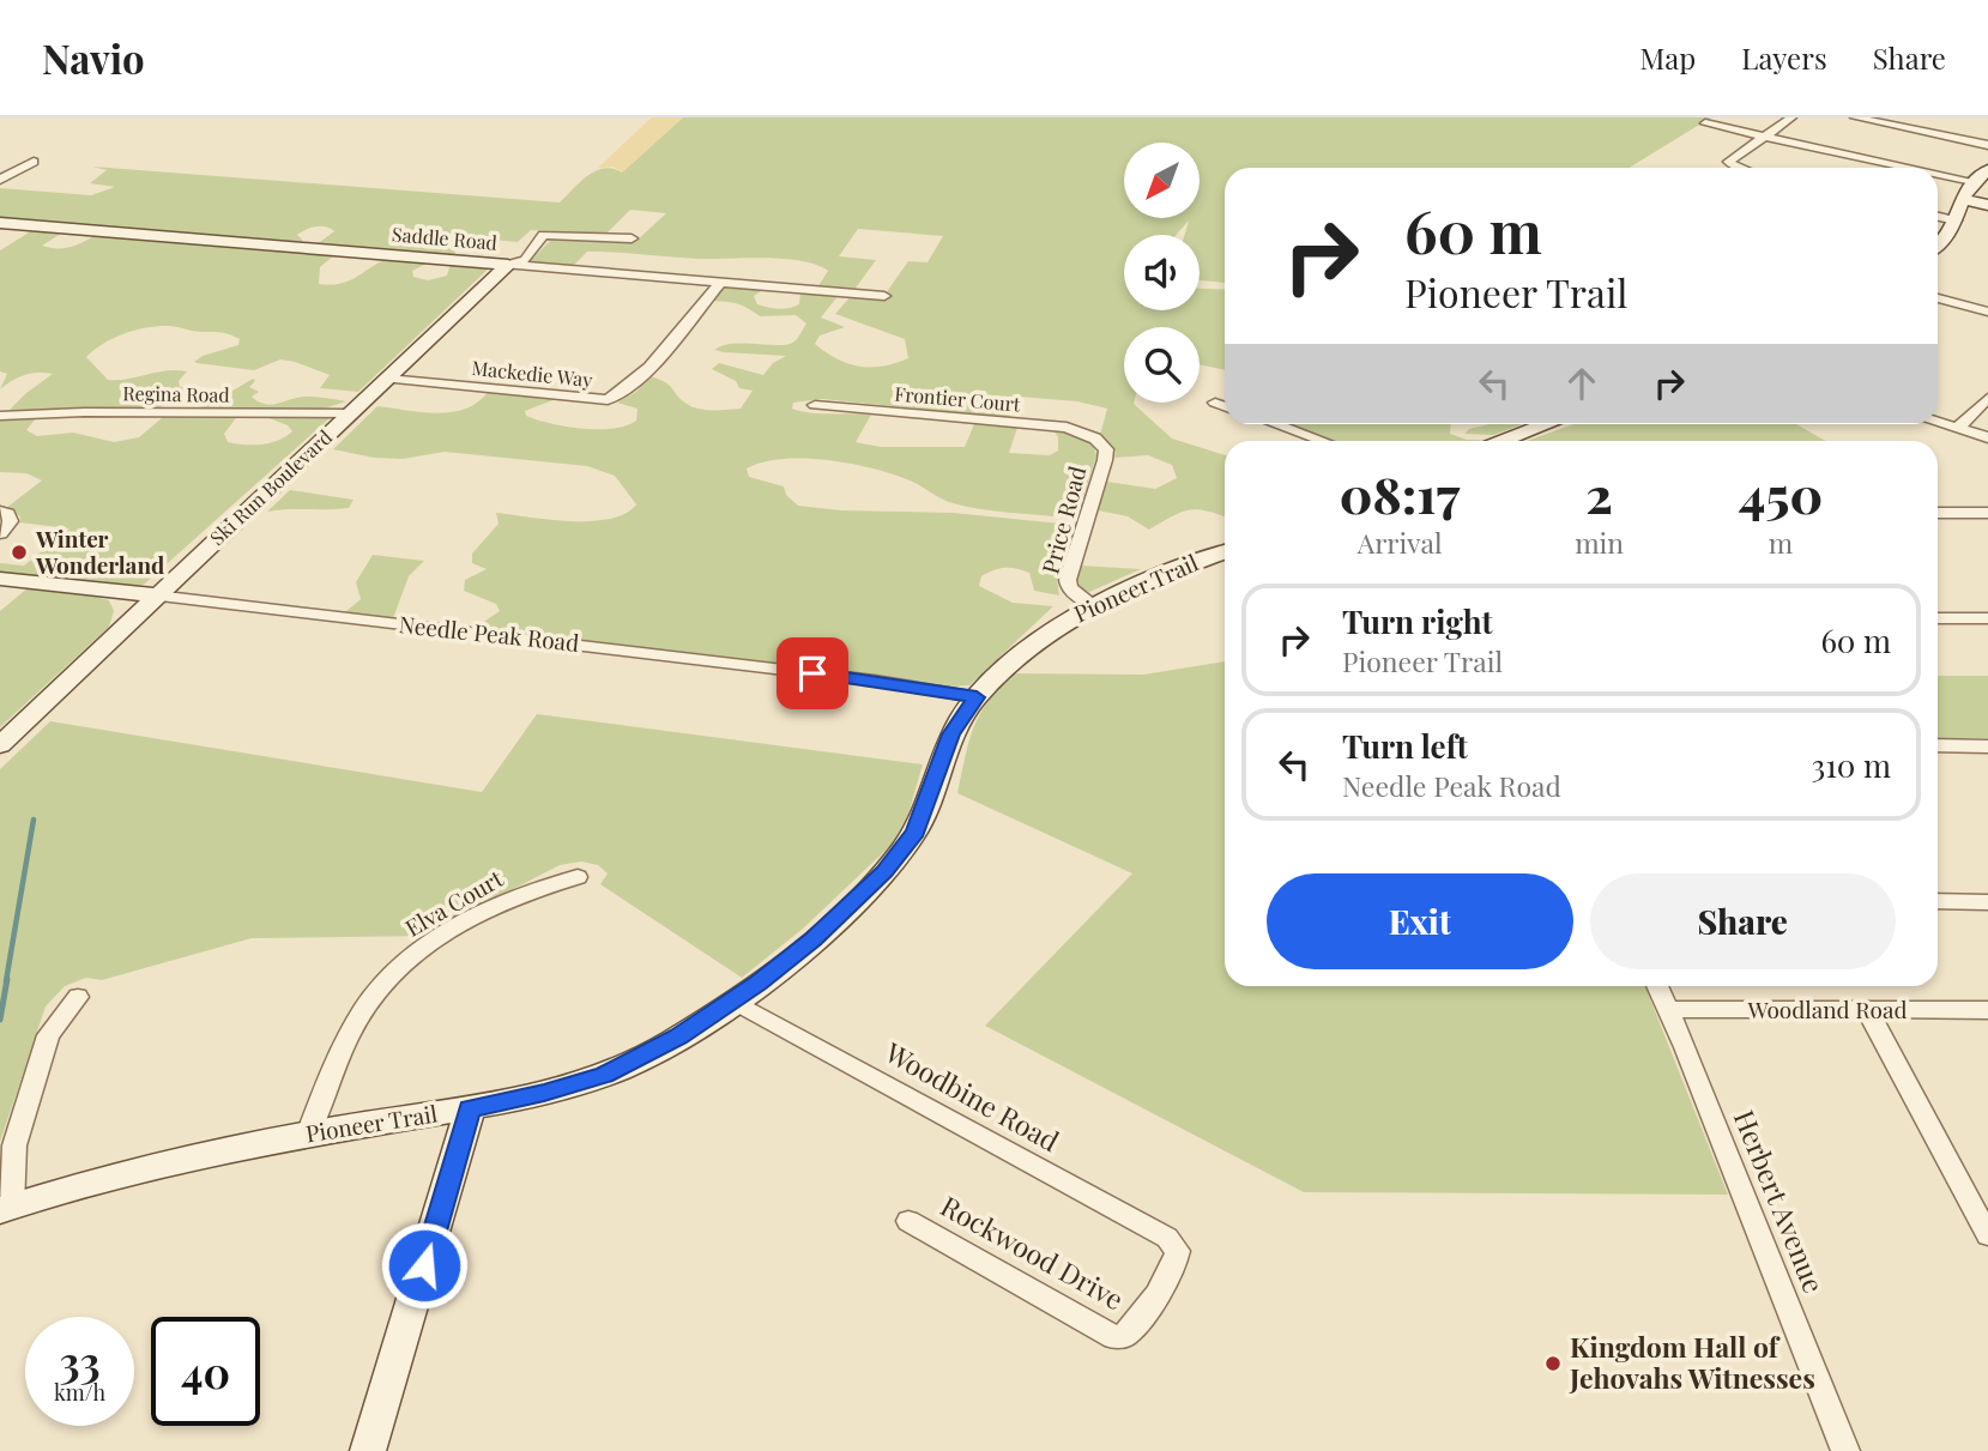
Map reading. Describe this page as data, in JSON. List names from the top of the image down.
{
  "streets": {
    "street": [
      "Saddle Road",
      "Mackedie Way",
      "Regina Road",
      "Frontier Court",
      "Ski Run Boulevard",
      "Price Road",
      "Pioneer Trail",
      "Needle Peak Road",
      "Elva Court",
      "Woodland Road",
      "Woodbine Road",
      "Herbert Avenue",
      "Rockwood Drive"
    ]
  },
  "crossings": [
    ["Saddle Road", "Mackedie Way"],
    ["Saddle Road", "Ski Run Boulevard"],
    ["Mackedie Way", "Ski Run Boulevard"],
    ["Regina Road", "Ski Run Boulevard"],
    ["Frontier Court", "Price Road"],
    ["Ski Run Boulevard", "Needle Peak Road"],
    ["Price Road", "Pioneer Trail"],
    ["Pioneer Trail", "Needle Peak Road"],
    ["Pioneer Trail", "Elva Court"],
    ["Pioneer Trail", "Woodbine Road"],
    ["Woodland Road", "Herbert Avenue"],
    ["Woodbine Road", "Rockwood Drive"]
  ],
  "places": ["Winter Wonderland", "Kingdom Hall of Jehovahs Witnesses"],
  "north": "bottom left",
  "page": {
    "header": "Navio",
    "nav": ["Map", "Layers", "Share"],
    "turn": ["60 m", "Pioneer Trail"],
    "eta": [
      "08:17",
      "Arrival",
      "2",
      "min",
      "450",
      "m"
    ],
    "list": [
      {
        "name": "Turn right",
        "note": "Pioneer Trail",
        "value": "60 m"
      },
      {
        "name": "Turn left",
        "note": "Needle Peak Road",
        "value": "310 m"
      }
    ],
    "buttons": ["Exit", "Share"],
    "speed": "33 km/h",
    "limit": "40"
  }
}
